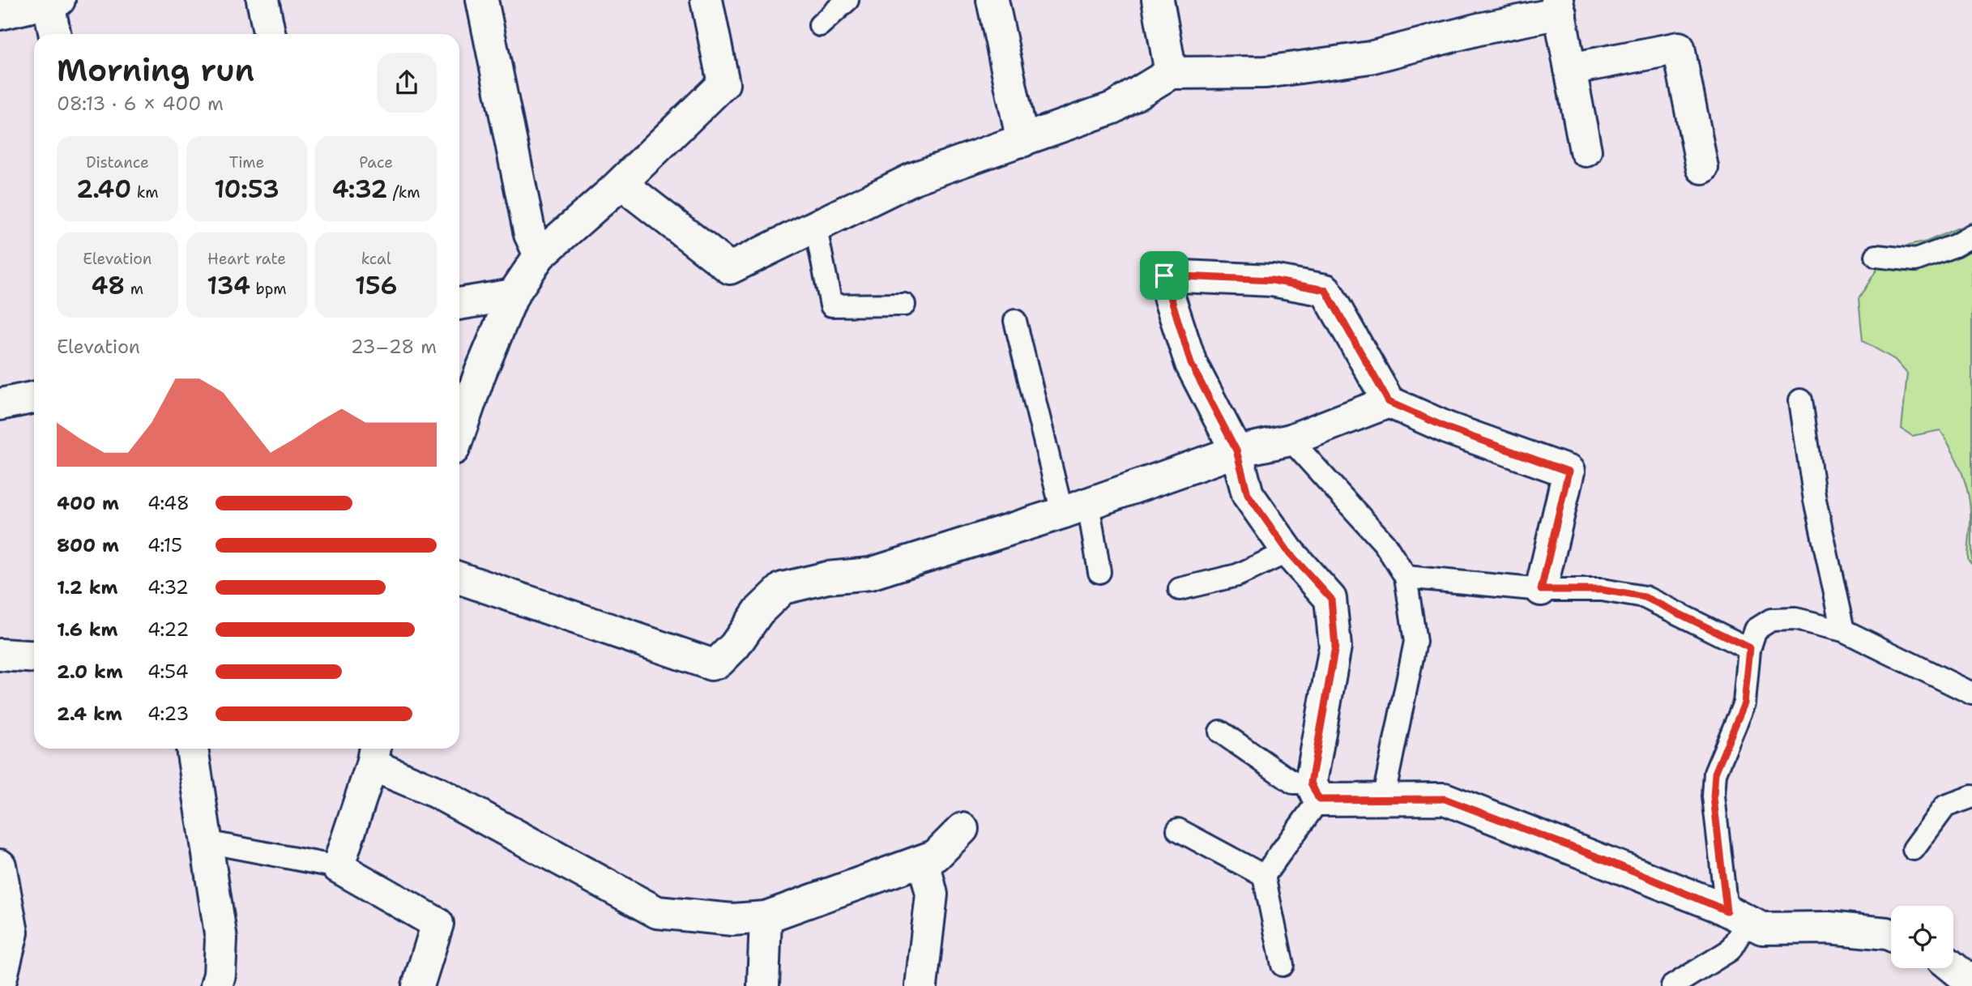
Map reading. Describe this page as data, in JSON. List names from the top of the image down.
{
  "page": {
    "heading": ["Morning run", "08:13 · 6 × 400 m"],
    "stats": [
      ["Distance", "2.40 km"],
      ["Time", "10:53"],
      ["Pace", "4:32 /km"],
      ["Elevation", "48 m"],
      ["Heart rate", "134 bpm"],
      ["kcal", "156"]
    ],
    "chart": ["Elevation", "23–28 m"],
    "list": [
      {
        "name": "400 m",
        "note": "4:48"
      },
      {
        "name": "800 m",
        "note": "4:15"
      },
      {
        "name": "1.2 km",
        "note": "4:32"
      },
      {
        "name": "1.6 km",
        "note": "4:22"
      },
      {
        "name": "2.0 km",
        "note": "4:54"
      },
      {
        "name": "2.4 km",
        "note": "4:23"
      }
    ]
  }
}
